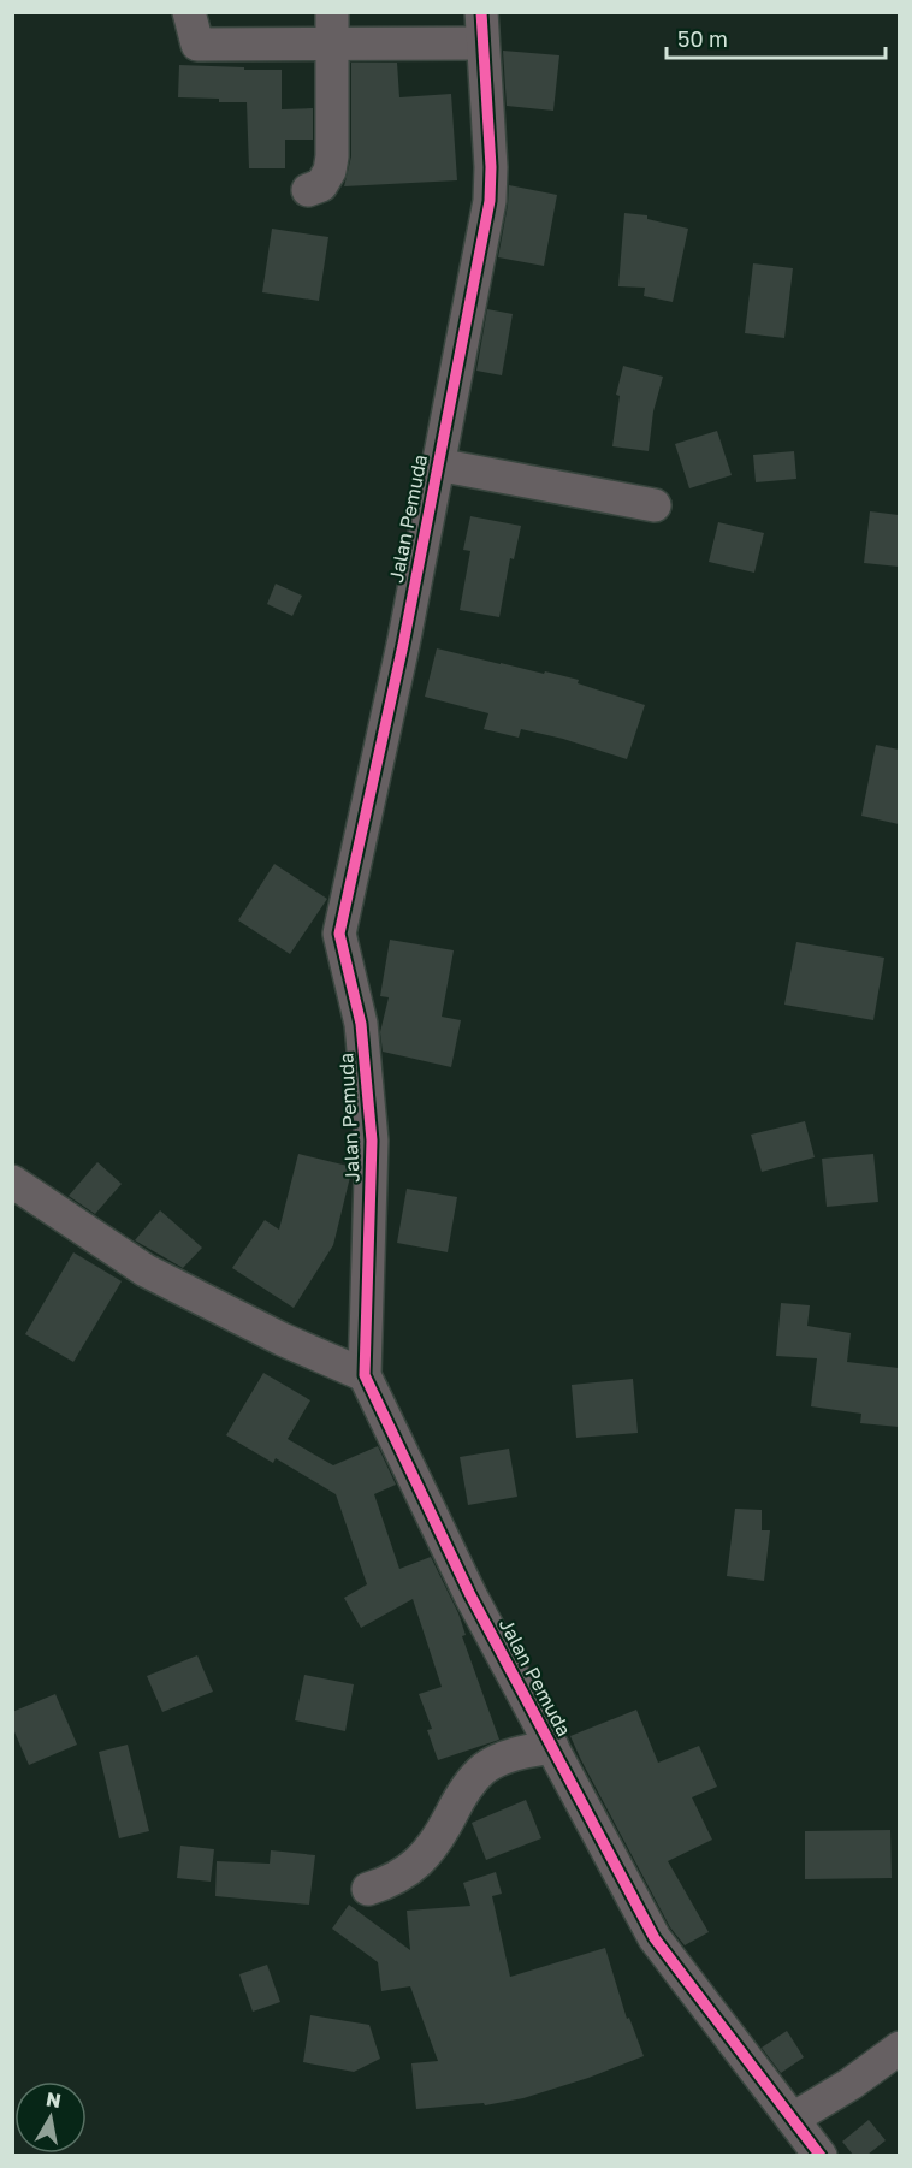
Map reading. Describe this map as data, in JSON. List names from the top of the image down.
{
  "streets": {
    "street": ["Jalan Pemuda"]
  },
  "scale_bar": "50 m",
  "north": "top"
}
